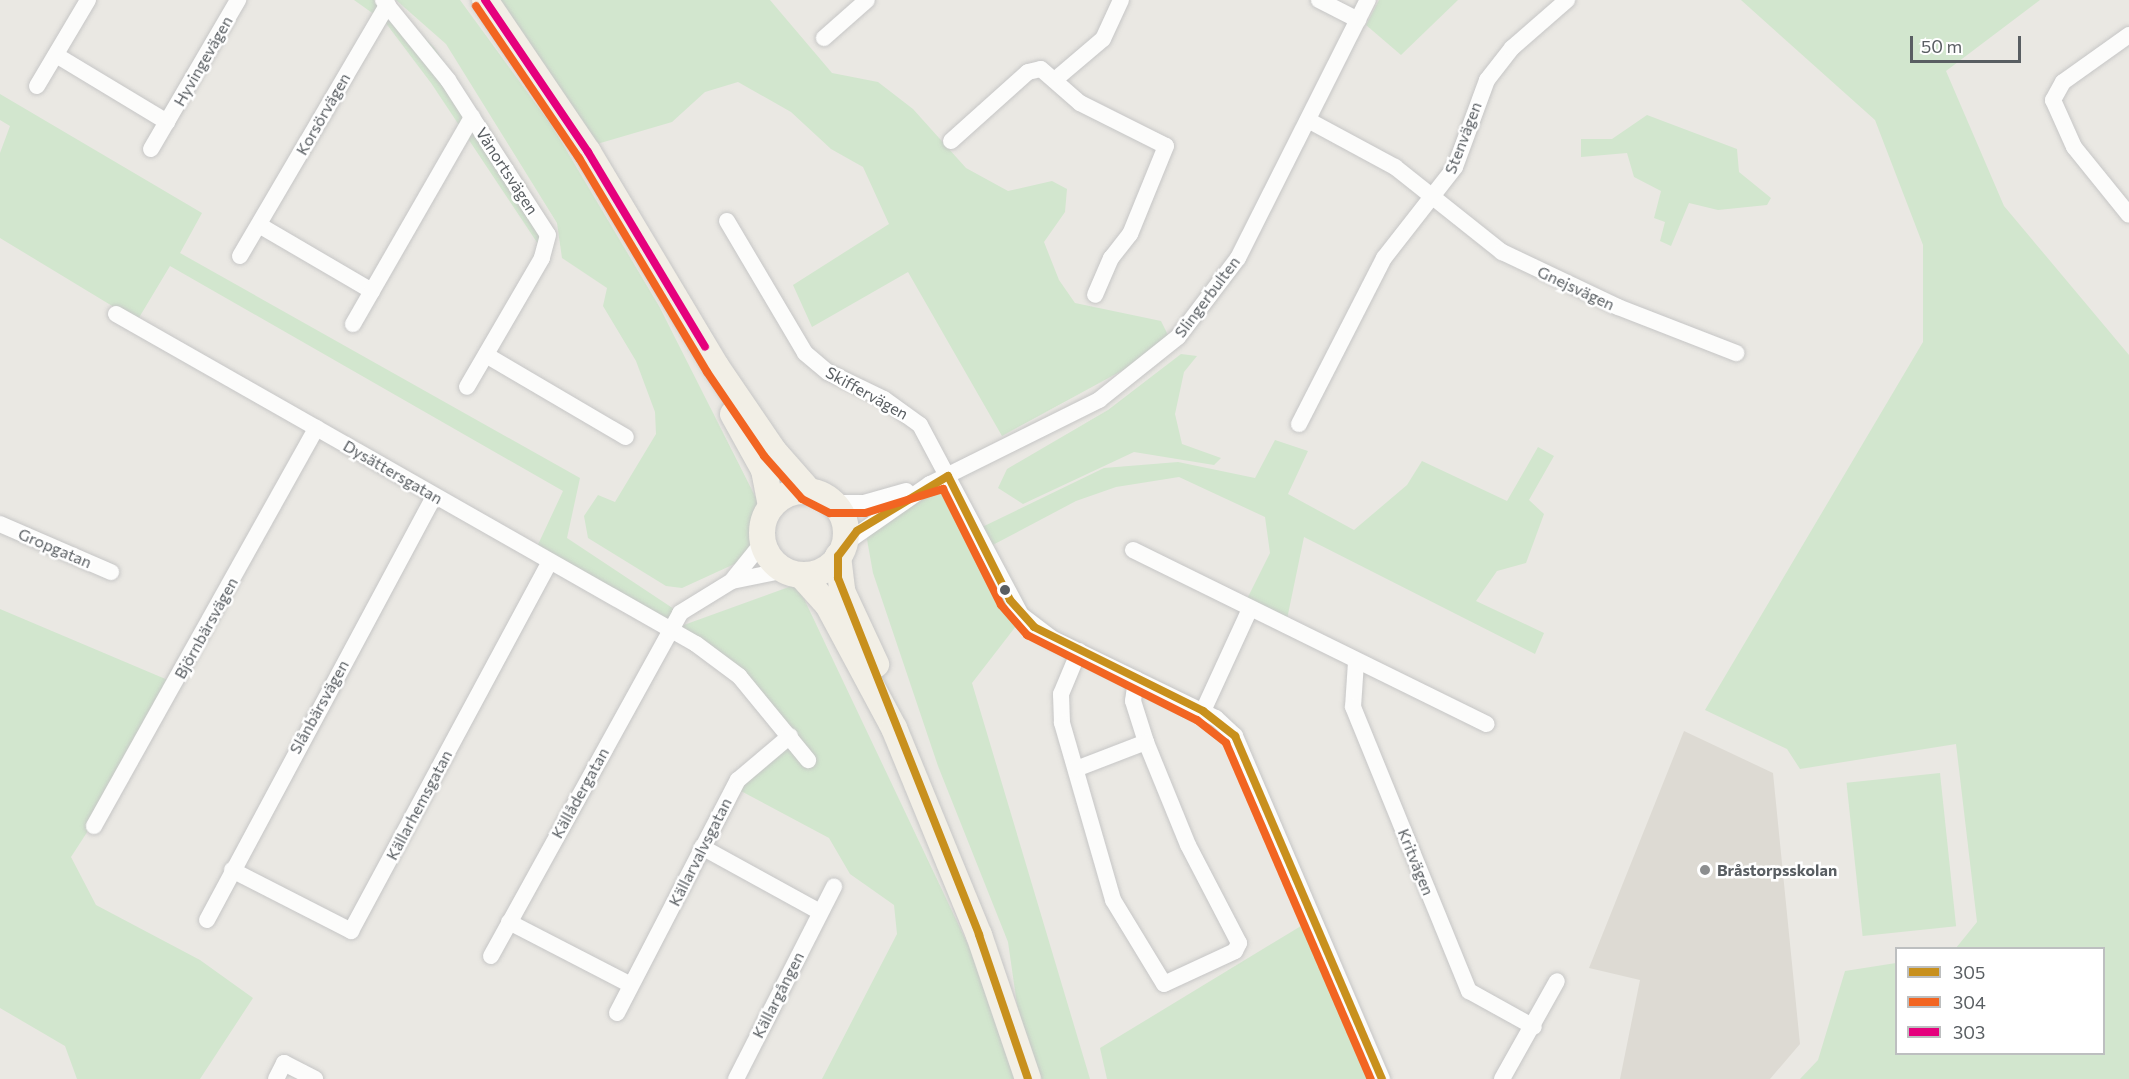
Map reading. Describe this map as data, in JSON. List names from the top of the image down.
{
  "streets": {
    "street": [
      "Hyvingevägen",
      "Korsörvägen",
      "Stenvägen",
      "Vänortsvägen",
      "Gnejsvägen",
      "Slingerbulten",
      "Skiffervägen",
      "Dysättersgatan",
      "Gropgatan",
      "Björnbärsvägen",
      "Slånbärsvägen",
      "Källådergatan",
      "Källarhemsgatan",
      "Källarvalvsgatan",
      "Kritvägen",
      "Källargången"
    ]
  },
  "crossings": [
    ["Korsörvägen", "Vänortsvägen"],
    ["Stenvägen", "Gnejsvägen"],
    ["Gnejsvägen", "Slingerbulten"],
    ["Slingerbulten", "Skiffervägen"],
    ["Dysättersgatan", "Björnbärsvägen"],
    ["Dysättersgatan", "Slånbärsvägen"],
    ["Dysättersgatan", "Källådergatan"],
    ["Dysättersgatan", "Källarhemsgatan"],
    ["Dysättersgatan", "Källarvalvsgatan"],
    ["Slånbärsvägen", "Källarhemsgatan"]
  ],
  "places": ["Bråstorpsskolan"],
  "lines": ["transit line 303", "transit line 304", "transit line 305"],
  "legend": ["305", "304", "303"],
  "scale_bar": "50 m"
}
